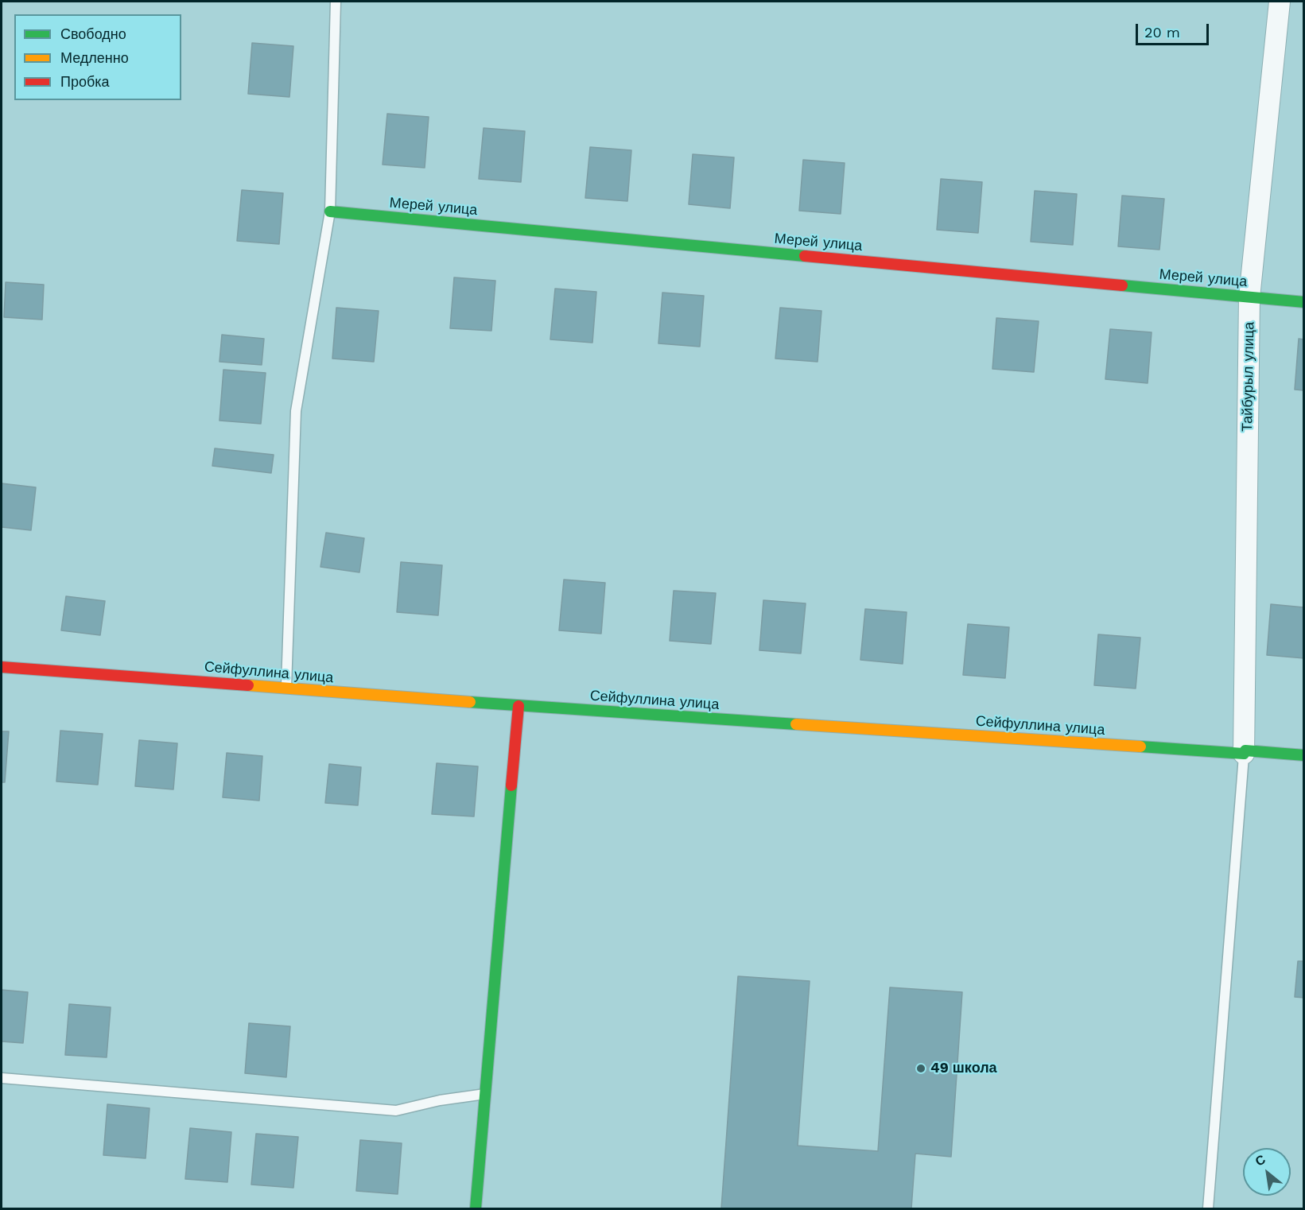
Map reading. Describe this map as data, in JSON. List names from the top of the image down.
{
  "streets": {
    "street": ["Мерей улица", "Тайбурыл улица", "Сейфуллина улица"]
  },
  "crossings": [
    ["Мерей улица", "Тайбурыл улица"],
    ["Тайбурыл улица", "Сейфуллина улица"]
  ],
  "places": ["49 школа"],
  "legend": ["Свободно", "Медленно", "Пробка"],
  "scale_bar": "20 m",
  "north": "top left"
}
